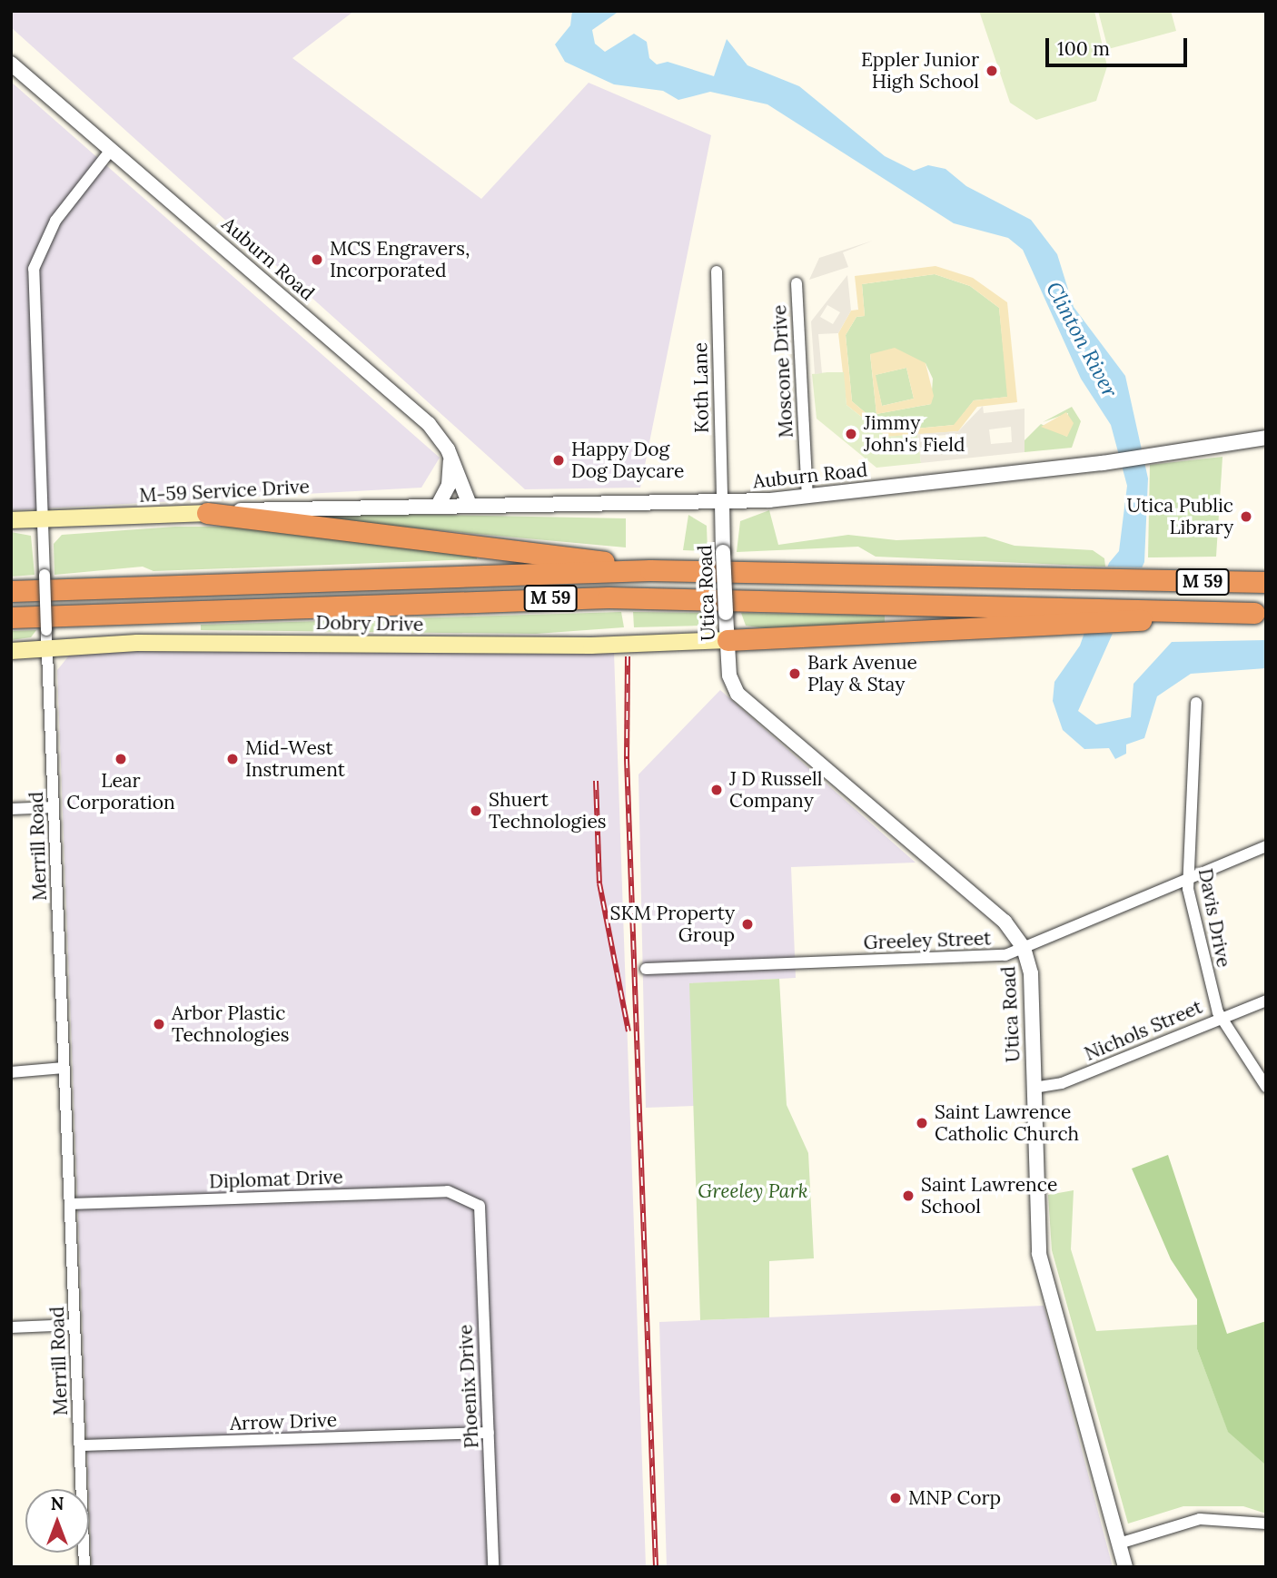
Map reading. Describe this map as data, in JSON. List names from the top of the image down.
{
  "streets": {
    "highway": ["M 59"],
    "main road": ["M-59 Service Drive", "Dobry Drive"],
    "street": [
      "Auburn Road",
      "Moscone Drive",
      "Koth Lane",
      "Utica Road",
      "Merrill Road",
      "Davis Drive",
      "Greeley Street",
      "Nichols Street",
      "Diplomat Drive",
      "Phoenix Drive",
      "Arrow Drive"
    ]
  },
  "crossings": [
    ["Auburn Road", "Moscone Drive"],
    ["Auburn Road", "Koth Lane"],
    ["Auburn Road", "M-59 Service Drive"],
    ["Auburn Road", "Utica Road"],
    ["Auburn Road", "Merrill Road"],
    ["Koth Lane", "Utica Road"],
    ["M-59 Service Drive", "Merrill Road"],
    ["Utica Road", "Dobry Drive"],
    ["Utica Road", "Greeley Street"],
    ["Utica Road", "Nichols Street"],
    ["Dobry Drive", "Merrill Road"],
    ["Merrill Road", "Diplomat Drive"],
    ["Merrill Road", "Arrow Drive"],
    ["Davis Drive", "Greeley Street"],
    ["Davis Drive", "Nichols Street"],
    ["Diplomat Drive", "Phoenix Drive"],
    ["Phoenix Drive", "Arrow Drive"]
  ],
  "water": ["Clinton River"],
  "parks": ["Greeley Park"],
  "places": [
    "Eppler Junior High School",
    "MCS Engravers, Incorporated",
    "Jimmy John's Field",
    "Happy Dog Dog Daycare",
    "Utica Public Library",
    "Bark Avenue Play & Stay",
    "Lear Corporation",
    "Mid-West Instrument",
    "J D Russell Company",
    "Shuert Technologies",
    "SKM Property Group",
    "Arbor Plastic Technologies",
    "Saint Lawrence Catholic Church",
    "Saint Lawrence School",
    "MNP Corp"
  ],
  "scale_bar": "100 m",
  "north": "top"
}
